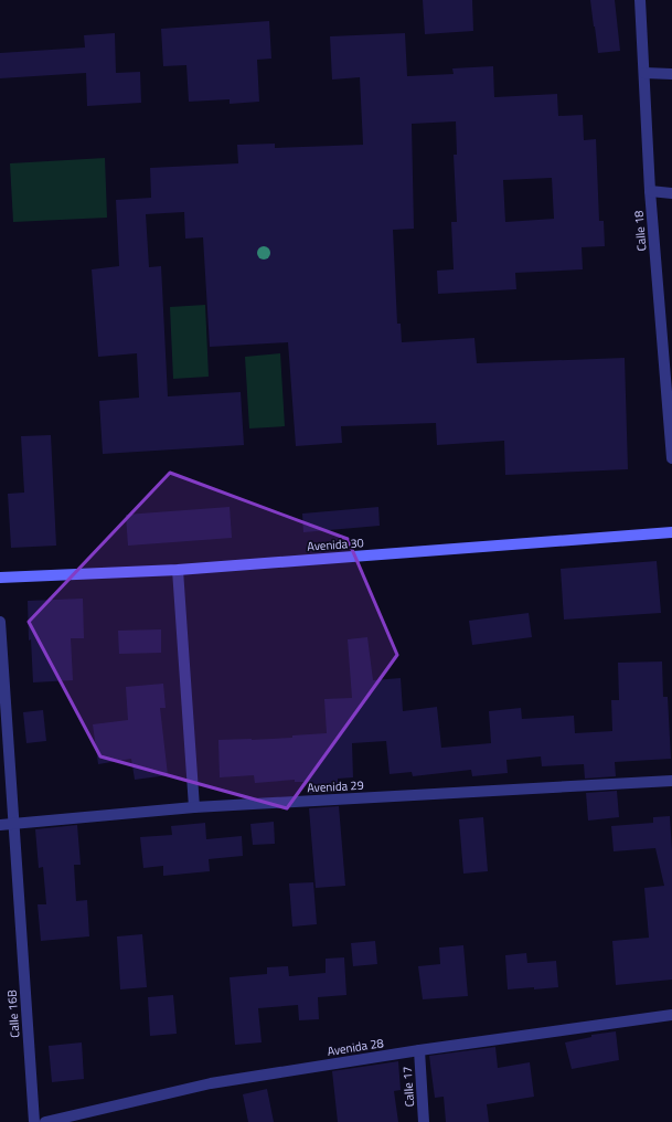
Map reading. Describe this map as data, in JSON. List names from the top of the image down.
{
  "streets": {
    "street": [
      "Calle 18",
      "Avenida 30",
      "Avenida 29",
      "Calle 16B",
      "Avenida 28",
      "Calle 17"
    ]
  },
  "crossings": [
    ["Avenida 29", "Calle 16B"],
    ["Avenida 28", "Calle 17"]
  ]
}
